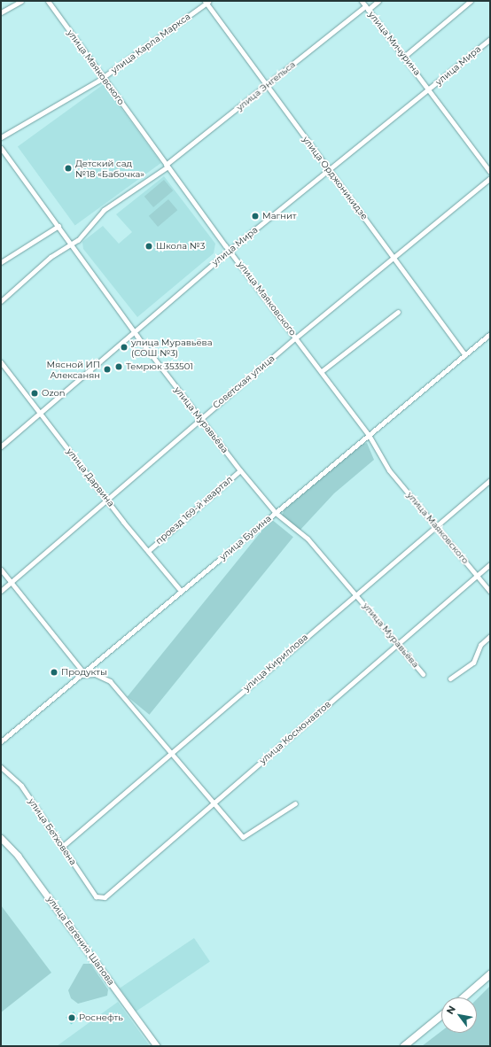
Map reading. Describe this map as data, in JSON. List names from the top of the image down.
{
  "streets": {
    "street": [
      "улица Карла Маркса",
      "улица Мичурина",
      "улица Мира",
      "улица Маяковского",
      "улица Энгельса",
      "улица Орджоникидзе",
      "Советская улица",
      "улица Муравьёва",
      "улица Дарвина",
      "проезд 169-й квартал",
      "улица Бувина",
      "улица Кириллова",
      "улица Космонавтов",
      "улица Бетховена",
      "улица Евгения Шапова"
    ]
  },
  "crossings": [
    ["улица Карла Маркса", "улица Маяковского"],
    ["улица Карла Маркса", "улица Орджоникидзе"],
    ["улица Мичурина", "улица Мира"],
    ["улица Мичурина", "улица Энгельса"],
    ["улица Мира", "улица Маяковского"],
    ["улица Мира", "улица Орджоникидзе"],
    ["улица Мира", "улица Муравьёва"],
    ["улица Мира", "улица Дарвина"],
    ["улица Маяковского", "улица Энгельса"],
    ["улица Маяковского", "Советская улица"],
    ["улица Маяковского", "улица Бувина"],
    ["улица Маяковского", "улица Кириллова"],
    ["улица Маяковского", "улица Космонавтов"],
    ["улица Энгельса", "улица Орджоникидзе"],
    ["улица Энгельса", "улица Муравьёва"],
    ["улица Орджоникидзе", "Советская улица"],
    ["улица Орджоникидзе", "улица Бувина"],
    ["Советская улица", "улица Муравьёва"],
    ["Советская улица", "улица Дарвина"],
    ["улица Муравьёва", "проезд 169-й квартал"],
    ["улица Муравьёва", "улица Бувина"],
    ["улица Муравьёва", "улица Кириллова"],
    ["улица Муравьёва", "улица Космонавтов"],
    ["улица Дарвина", "проезд 169-й квартал"],
    ["улица Дарвина", "улица Бувина"],
    ["улица Кириллова", "улица Бетховена"],
    ["улица Космонавтов", "улица Бетховена"]
  ],
  "places": [
    "Детский сад №18 «Бабочка»",
    "Магнит",
    "Школа №3",
    "улица Муравьёва (СОШ №3)",
    "Темрюк 353501",
    "Мясной ИП Алексанян",
    "Ozon",
    "Продукты",
    "Роснефть"
  ],
  "north": "top left"
}
